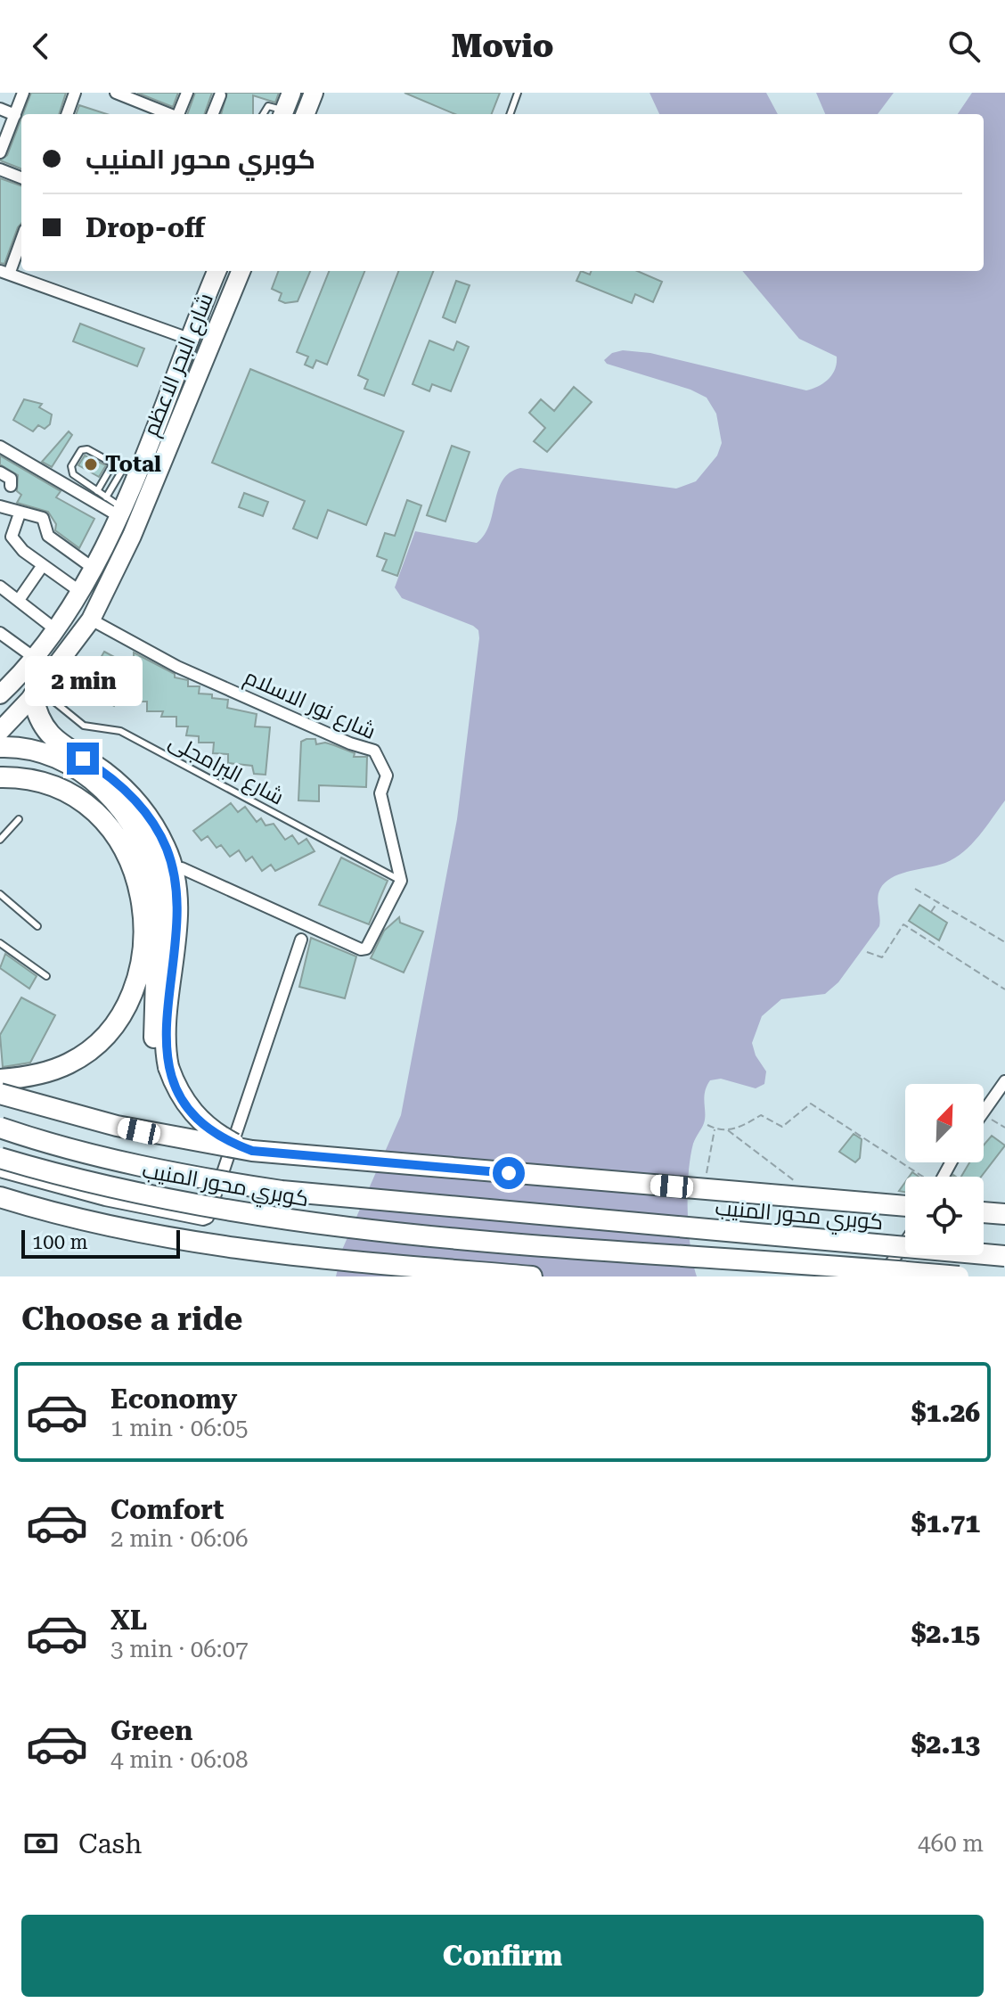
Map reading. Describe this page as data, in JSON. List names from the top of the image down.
{
  "streets": {
    "highway": ["كوبري محور المنيب"],
    "main road": ["شارع البحر الاعظم"],
    "street": ["شارع نور الاسلام"],
    "lane": ["شارع البرامجلى"]
  },
  "crossings": [
    ["شارع البحر الاعظم", "شارع نور الاسلام"],
    ["شارع البحر الاعظم", "شارع البرامجلى"],
    ["شارع نور الاسلام", "شارع البرامجلى"]
  ],
  "places": ["Total"],
  "scale_bar": "100 m",
  "north": "top right",
  "page": {
    "header": "Movio",
    "banner": ["كوبري محور المنيب", "Drop-off"],
    "bubble": "2 min",
    "scale": "100 m",
    "heading": "Choose a ride",
    "list": [
      {
        "name": "Economy",
        "note": "1 min · 06:05",
        "value": "$1.26"
      },
      {
        "name": "Comfort",
        "note": "2 min · 06:06",
        "value": "$1.71"
      },
      {
        "name": "XL",
        "note": "3 min · 06:07",
        "value": "$2.15"
      },
      {
        "name": "Green",
        "note": "4 min · 06:08",
        "value": "$2.13"
      }
    ],
    "pay": ["Cash", "460 m"],
    "buttons": "Confirm"
  }
}
